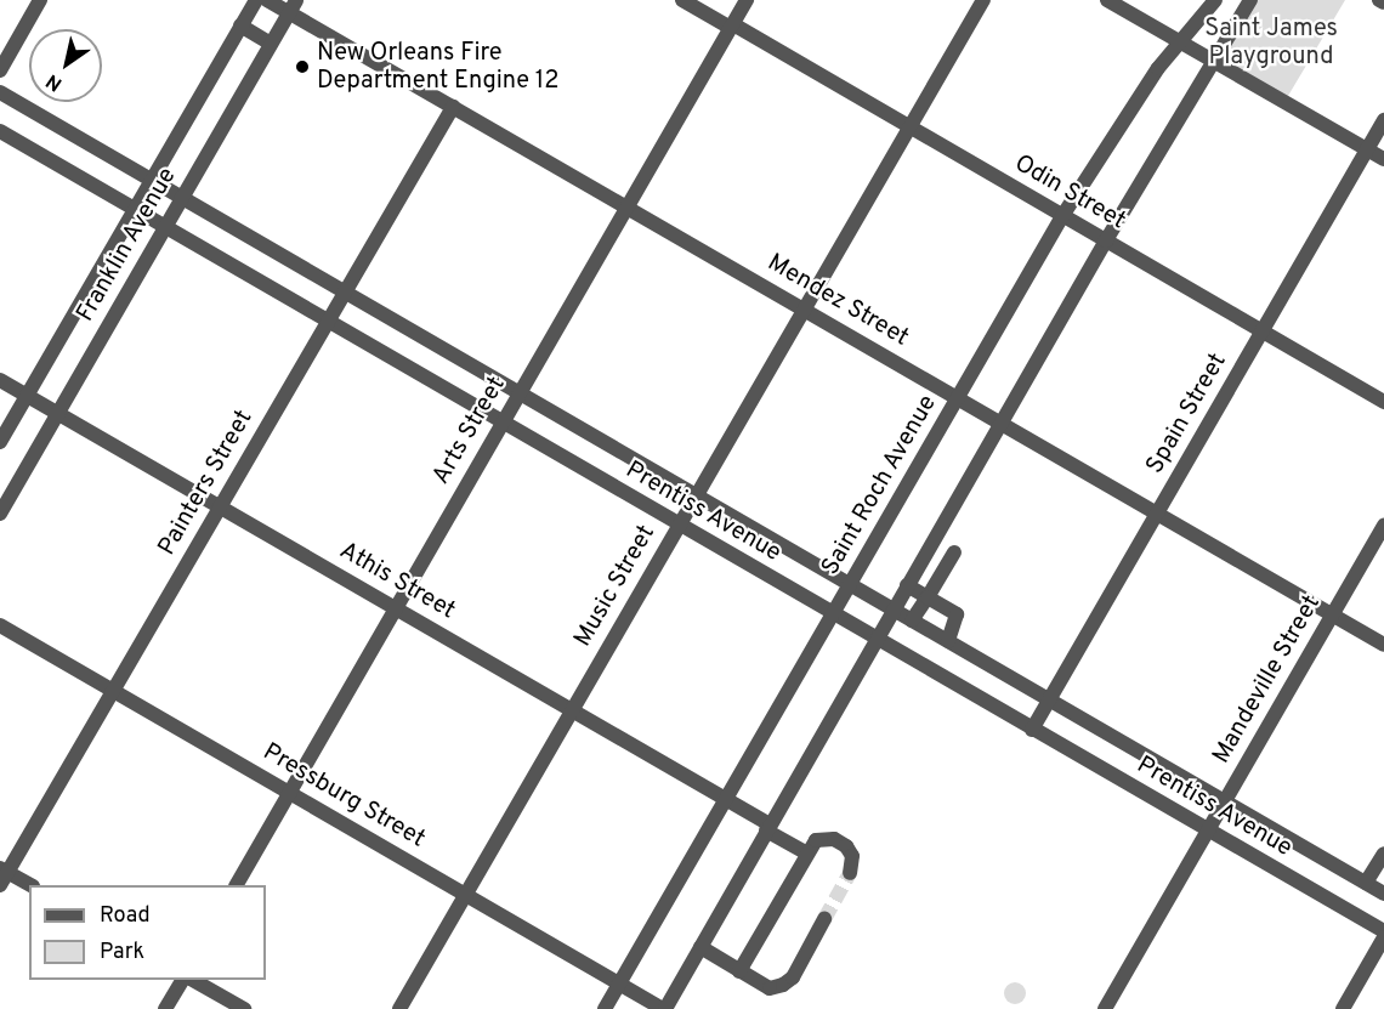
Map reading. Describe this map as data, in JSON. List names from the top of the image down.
{
  "streets": {
    "street": [
      "Odin Street",
      "Franklin Avenue",
      "Mendez Street",
      "Spain Street",
      "Arts Street",
      "Painters Street",
      "Saint Roch Avenue",
      "Prentiss Avenue",
      "Athis Street",
      "Music Street",
      "Mandeville Street",
      "Pressburg Street"
    ]
  },
  "crossings": [
    ["Odin Street", "Spain Street"],
    ["Odin Street", "Arts Street"],
    ["Odin Street", "Saint Roch Avenue"],
    ["Odin Street", "Music Street"],
    ["Franklin Avenue", "Mendez Street"],
    ["Franklin Avenue", "Prentiss Avenue"],
    ["Franklin Avenue", "Athis Street"],
    ["Mendez Street", "Spain Street"],
    ["Mendez Street", "Arts Street"],
    ["Mendez Street", "Painters Street"],
    ["Mendez Street", "Saint Roch Avenue"],
    ["Mendez Street", "Music Street"],
    ["Mendez Street", "Mandeville Street"],
    ["Spain Street", "Prentiss Avenue"],
    ["Arts Street", "Prentiss Avenue"],
    ["Arts Street", "Athis Street"],
    ["Arts Street", "Pressburg Street"],
    ["Painters Street", "Prentiss Avenue"],
    ["Painters Street", "Athis Street"],
    ["Painters Street", "Pressburg Street"],
    ["Saint Roch Avenue", "Prentiss Avenue"],
    ["Saint Roch Avenue", "Athis Street"],
    ["Saint Roch Avenue", "Pressburg Street"],
    ["Prentiss Avenue", "Music Street"],
    ["Prentiss Avenue", "Mandeville Street"],
    ["Athis Street", "Music Street"],
    ["Music Street", "Pressburg Street"]
  ],
  "parks": ["Saint James Playground"],
  "places": ["New Orleans Fire Department Engine 12"],
  "legend": ["Road", "Park"],
  "north": "bottom left"
}
